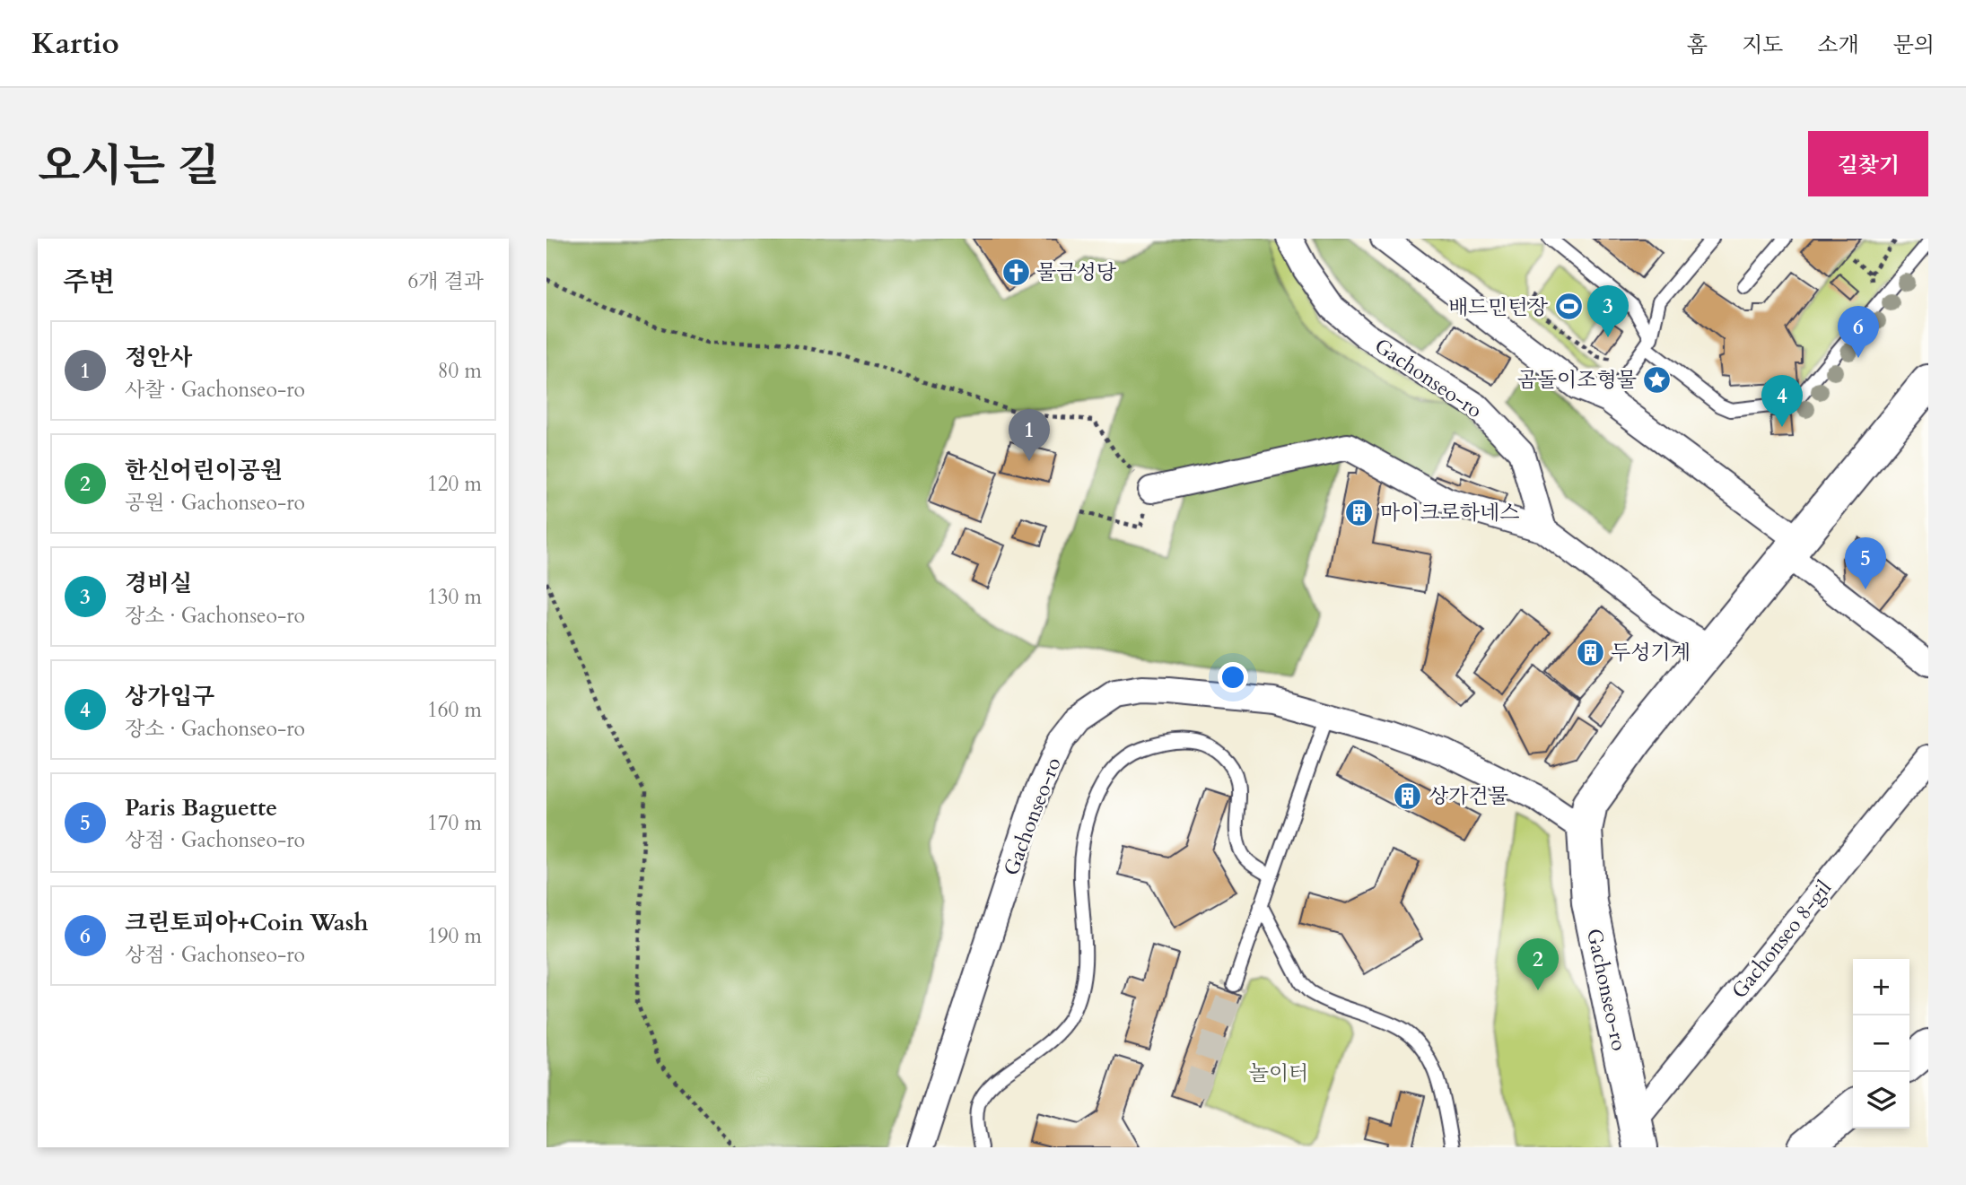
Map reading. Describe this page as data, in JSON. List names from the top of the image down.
{
  "streets": {
    "street": ["Gachonseo-ro", "Gachonseo 8-gil"]
  },
  "crossings": [
    ["Gachonseo-ro", "Gachonseo 8-gil"]
  ],
  "parks": ["놀이터"],
  "places": {
    "church": ["물금성당"],
    "sports": ["배드민턴장"],
    "place": ["곰돌이조형물"],
    "building": ["마이크로하네스", "두성기계", "상가건물"]
  },
  "page": {
    "header": "Kartio",
    "nav": [
      "홈",
      "지도",
      "소개",
      "문의"
    ],
    "title": "오시는 길",
    "buttons": "길찾기",
    "heading": ["주변", "6개 결과"],
    "pins": [
      "3",
      "6",
      "4",
      "1",
      "5",
      "2"
    ],
    "list": [
      {
        "mark": "1",
        "name": "정안사",
        "note": "사찰 · Gachonseo-ro",
        "value": "80 m"
      },
      {
        "mark": "2",
        "name": "한신어린이공원",
        "note": "공원 · Gachonseo-ro",
        "value": "120 m"
      },
      {
        "mark": "3",
        "name": "경비실",
        "note": "장소 · Gachonseo-ro",
        "value": "130 m"
      },
      {
        "mark": "4",
        "name": "상가입구",
        "note": "장소 · Gachonseo-ro",
        "value": "160 m"
      },
      {
        "mark": "5",
        "name": "Paris Baguette",
        "note": "상점 · Gachonseo-ro",
        "value": "170 m"
      },
      {
        "mark": "6",
        "name": "크린토피아+Coin Wash",
        "note": "상점 · Gachonseo-ro",
        "value": "190 m"
      }
    ],
    "map_buttons": ["+", "−"]
  }
}
